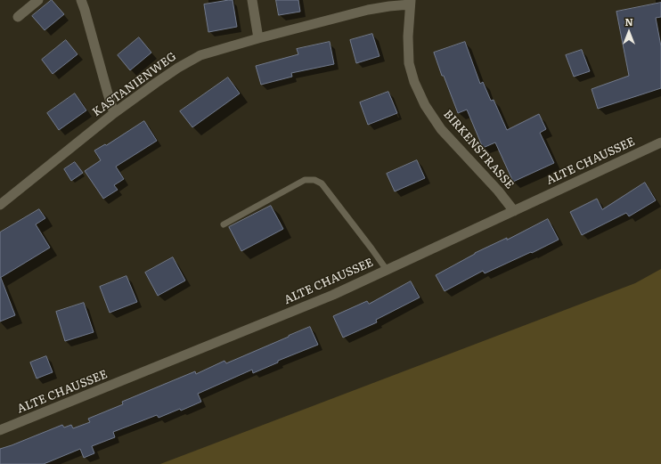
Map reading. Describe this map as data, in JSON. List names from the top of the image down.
{
  "streets": {
    "street": ["KASTANIENWEG", "BIRKENSTRASSE", "ALTE CHAUSSEE"]
  },
  "crossings": [
    ["KASTANIENWEG", "BIRKENSTRASSE"],
    ["BIRKENSTRASSE", "ALTE CHAUSSEE"]
  ],
  "north": "top"
}
